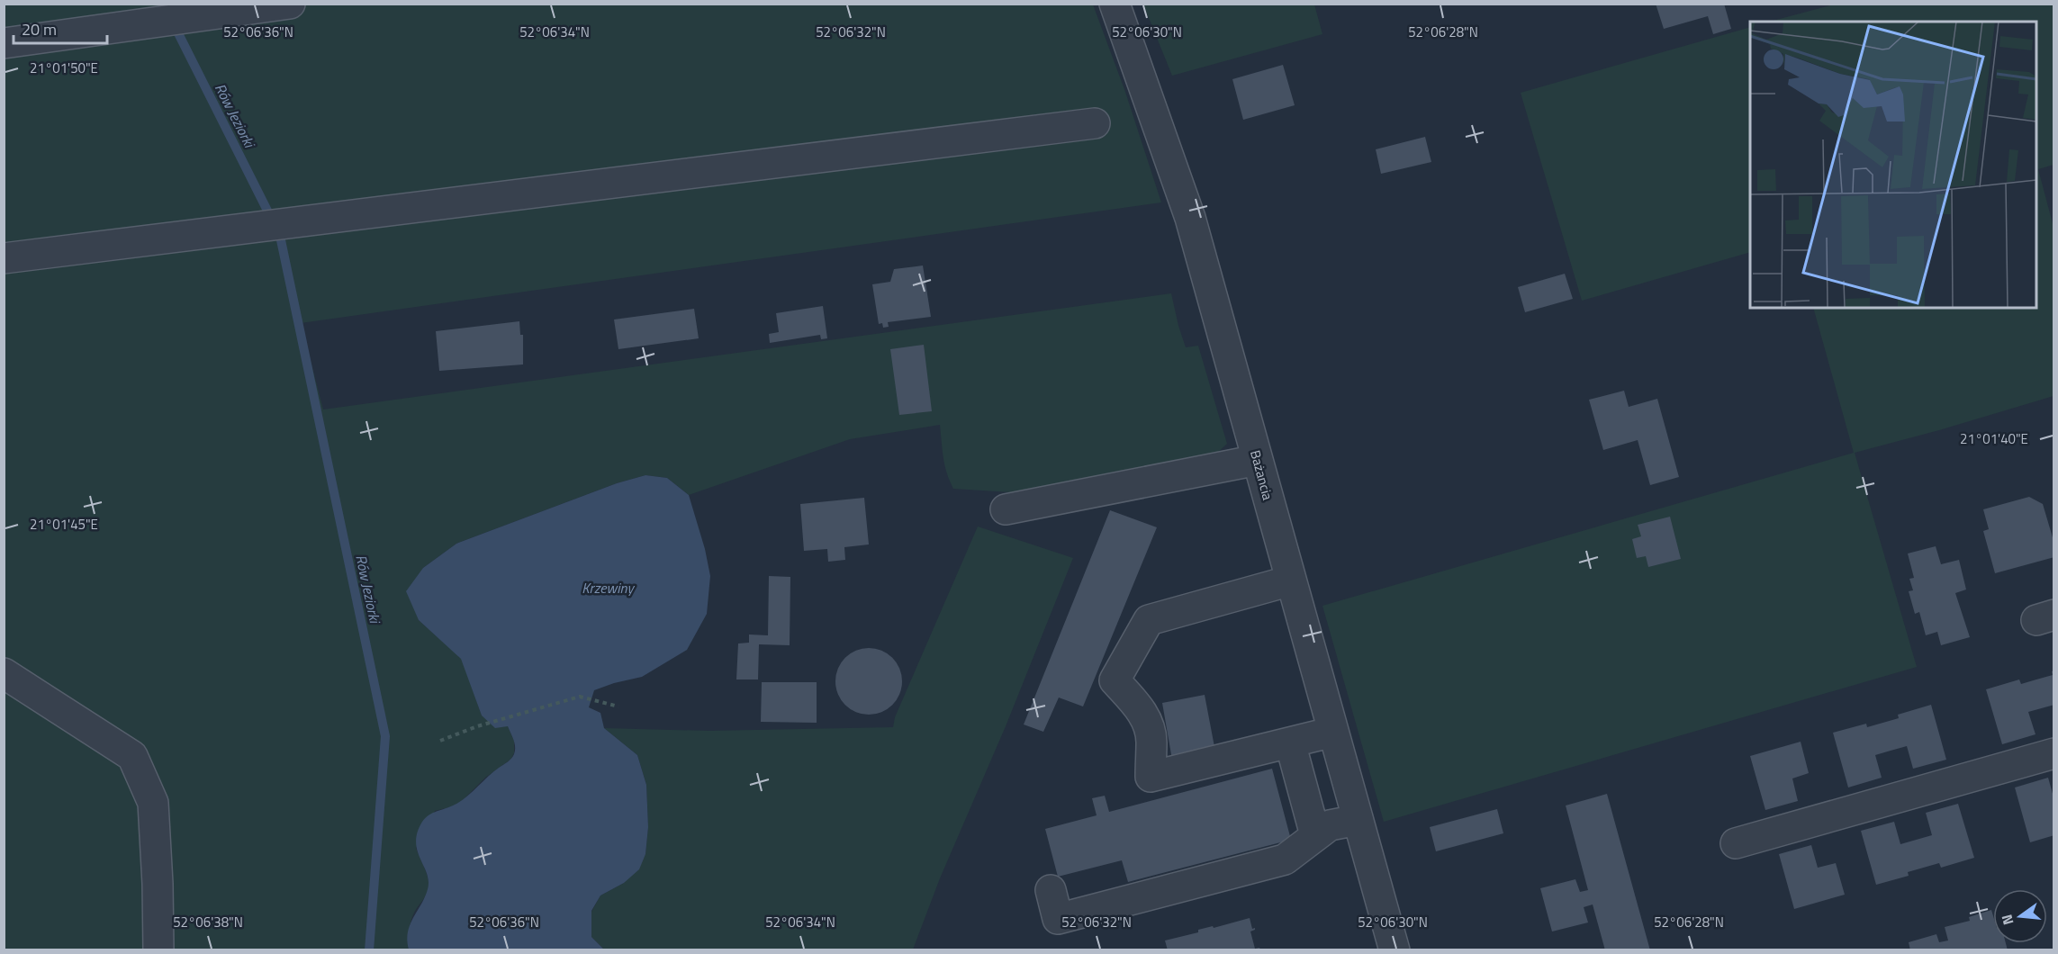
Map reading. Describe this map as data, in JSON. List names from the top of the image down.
{
  "streets": {
    "street": ["Bażancia"]
  },
  "water": ["Rów Jeziorki", "Krzewiny"],
  "scale_bar": "20 m",
  "north": "left",
  "coordinates": [
    "52°06'36\"N",
    "52°06'34\"N",
    "52°06'32\"N",
    "52°06'30\"N",
    "52°06'28\"N",
    "21°01'50\"E",
    "21°01'40\"E",
    "21°01'45\"E",
    "52°06'38\"N"
  ]
}
